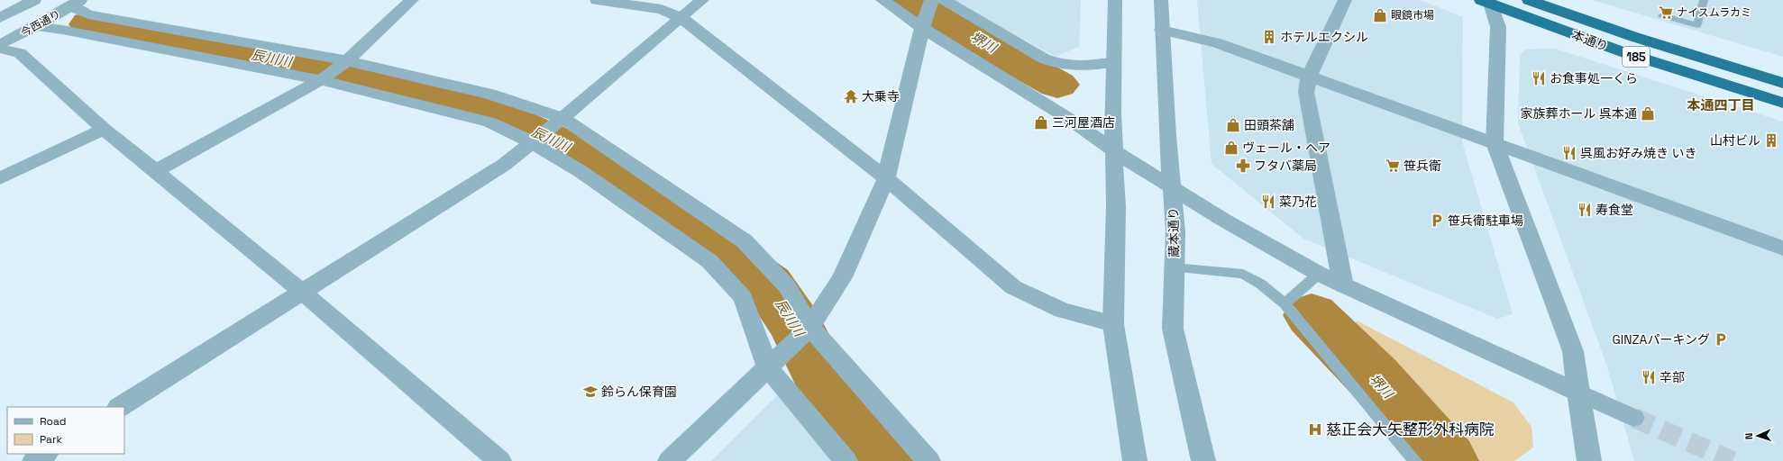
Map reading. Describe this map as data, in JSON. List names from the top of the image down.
{
  "streets": {
    "highway": ["本通り", "185"],
    "street": ["今西通り", "蔵本通り"]
  },
  "districts": ["本通四丁目"],
  "water": ["堺川", "辰川川"],
  "places": {
    "supermarket": ["ナイスムラカミ", "笹兵衛"],
    "shop": [
      "眼鏡市場",
      "家族葬ホール 呉本通",
      "三河屋酒店",
      "田頭茶舗",
      "ヴェール・ヘア"
    ],
    "building": ["ホテルエクシル", "山村ビル"],
    "restaurant": [
      "お食事処一くら",
      "呉風お好み焼き いき",
      "菜乃花",
      "寿食堂",
      "辛部"
    ],
    "temple": ["大乗寺"],
    "pharmacy": ["フタバ薬局"],
    "parking": ["笹兵衛駐車場", "GINZAパーキング"],
    "school or university": ["鈴らん保育園"],
    "hospital": ["慈正会大矢整形外科病院"]
  },
  "legend": ["Road", "Park"],
  "north": "left"
}
